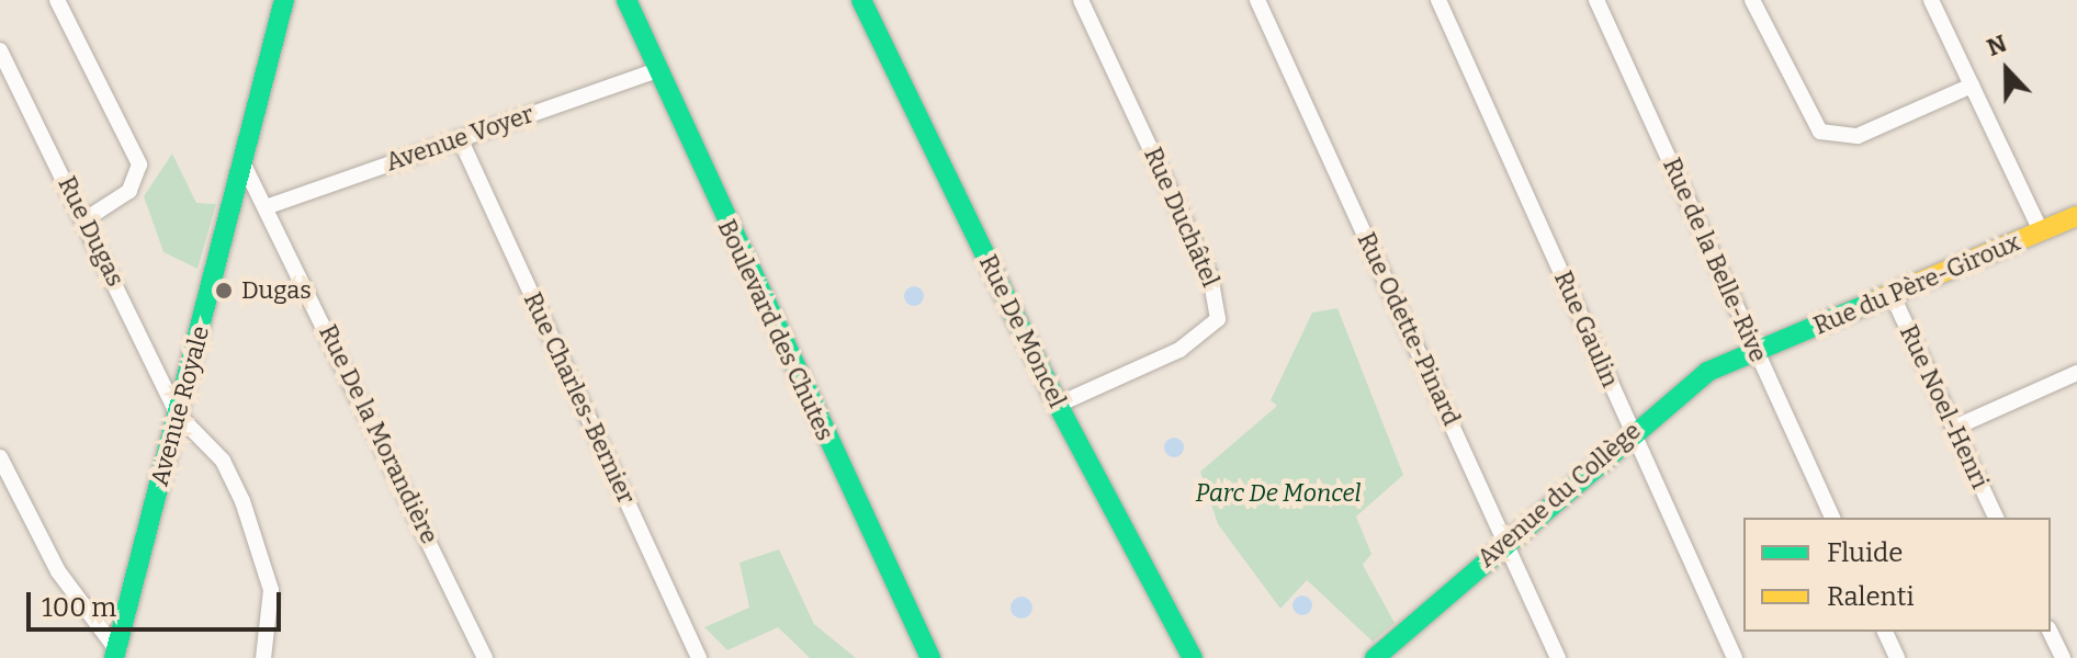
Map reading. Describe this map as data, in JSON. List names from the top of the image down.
{
  "streets": {
    "street": [
      "Avenue Voyer",
      "Rue Duchâtel",
      "Rue Dugas",
      "Rue de la Belle-Rive",
      "Rue du Père-Giroux",
      "Rue Odette-Pinard",
      "Rue Gaulin",
      "Boulevard des Chutes",
      "Rue De Moncel",
      "Rue Charles-Bernier",
      "Avenue Royale",
      "Rue Noel-Henri",
      "Rue De la Morandière",
      "Avenue du Collège"
    ]
  },
  "crossings": [
    ["Avenue Voyer", "Boulevard des Chutes"],
    ["Avenue Voyer", "Rue Charles-Bernier"],
    ["Avenue Voyer", "Rue De la Morandière"],
    ["Rue Duchâtel", "Rue De Moncel"],
    ["Rue Dugas", "Avenue Royale"],
    ["Rue de la Belle-Rive", "Rue du Père-Giroux"],
    ["Rue de la Belle-Rive", "Avenue du Collège"],
    ["Rue du Père-Giroux", "Rue Noel-Henri"],
    ["Rue du Père-Giroux", "Avenue du Collège"],
    ["Rue Odette-Pinard", "Avenue du Collège"],
    ["Rue Gaulin", "Avenue du Collège"],
    ["Avenue Royale", "Rue De la Morandière"]
  ],
  "parks": ["Parc De Moncel"],
  "places": ["Dugas"],
  "legend": ["Fluide", "Ralenti"],
  "scale_bar": "100 m",
  "north": "top"
}
